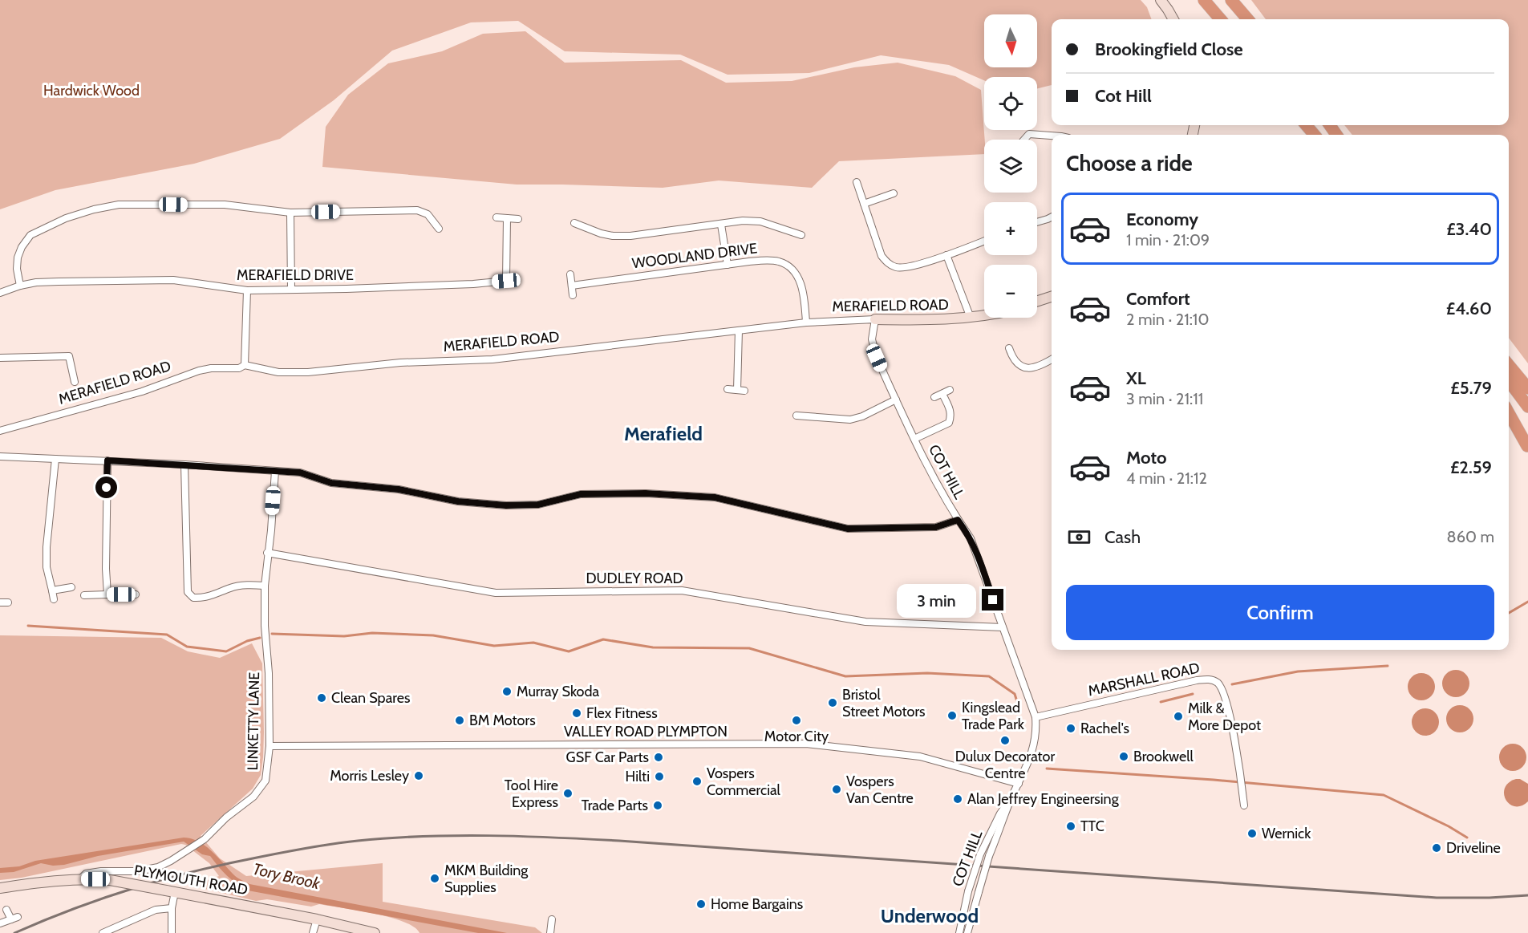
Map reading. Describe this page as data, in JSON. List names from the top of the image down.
{
  "streets": {
    "main road": ["MERAFIELD ROAD", "PLYMOUTH ROAD"],
    "street": [
      "WOODLAND DRIVE",
      "MERAFIELD DRIVE",
      "COT HILL",
      "DUDLEY ROAD",
      "MARSHALL ROAD",
      "LINKETTY LANE",
      "VALLEY ROAD PLYMPTON"
    ]
  },
  "crossings": [
    ["WOODLAND DRIVE", "MERAFIELD ROAD"],
    ["MERAFIELD ROAD", "COT HILL"],
    ["COT HILL", "DUDLEY ROAD"],
    ["COT HILL", "MARSHALL ROAD"],
    ["COT HILL", "VALLEY ROAD PLYMPTON"],
    ["DUDLEY ROAD", "LINKETTY LANE"],
    ["LINKETTY LANE", "VALLEY ROAD PLYMPTON"],
    ["LINKETTY LANE", "PLYMOUTH ROAD"]
  ],
  "districts": ["Merafield", "Underwood"],
  "water": ["Tory Brook"],
  "parks": ["Hardwick Wood"],
  "places": [
    "Murray Skoda",
    "Clean Spares",
    "Bristol Street Motors",
    "Flex Fitness",
    "Kingslead Trade Park",
    "Milk & More Depot",
    "BM Motors",
    "Motor City",
    "Rachel's",
    "Dulux Decorator Centre",
    "Brookwell",
    "GSF Car Parts",
    "Morris Lesley",
    "Hilti",
    "Vospers Commercial",
    "Vospers Van Centre",
    "Tool Hire Express",
    "Alan Jeffrey Engineersing",
    "Trade Parts",
    "TTC",
    "Wernick",
    "Driveline",
    "MKM Building Supplies",
    "Home Bargains"
  ],
  "north": "bottom",
  "page": {
    "map_buttons": ["+", "−"],
    "banner": ["Brookingfield Close", "Cot Hill"],
    "heading": "Choose a ride",
    "list": [
      {
        "name": "Economy",
        "note": "1 min · 21:09",
        "value": "£3.40"
      },
      {
        "name": "Comfort",
        "note": "2 min · 21:10",
        "value": "£4.60"
      },
      {
        "name": "XL",
        "note": "3 min · 21:11",
        "value": "£5.79"
      },
      {
        "name": "Moto",
        "note": "4 min · 21:12",
        "value": "£2.59"
      }
    ],
    "pay": ["Cash", "860 m"],
    "buttons": "Confirm",
    "bubble": "3 min"
  }
}
